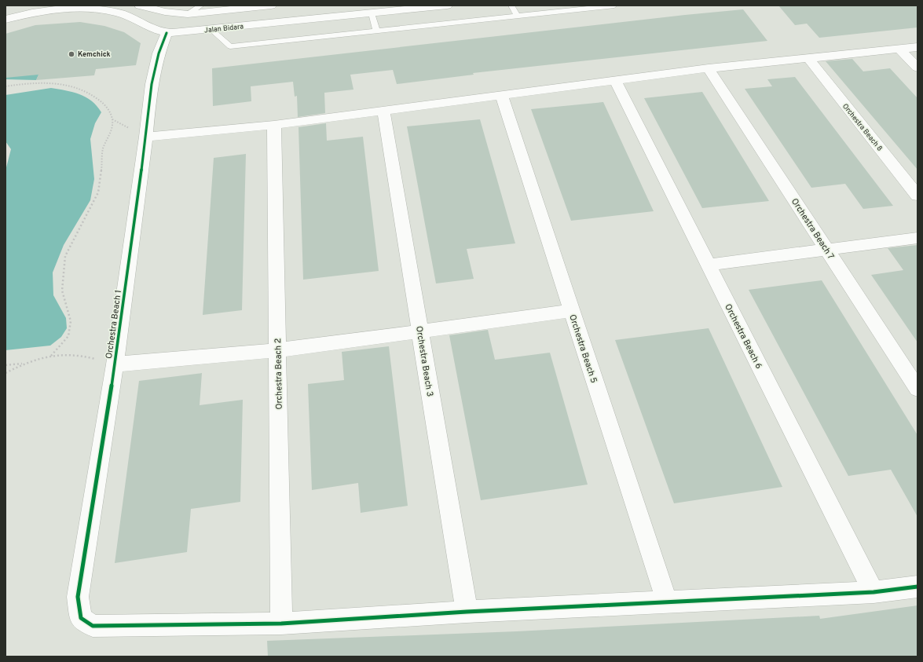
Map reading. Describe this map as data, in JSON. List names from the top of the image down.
{
  "streets": {
    "street": [
      "Jalan Bidara",
      "Orchestra Beach 8",
      "Orchestra Beach 7",
      "Orchestra Beach 1",
      "Orchestra Beach 6",
      "Orchestra Beach 5",
      "Orchestra Beach 3",
      "Orchestra Beach 2"
    ]
  },
  "crossings": [
    ["Jalan Bidara", "Orchestra Beach 1"],
    ["Orchestra Beach 1", "Orchestra Beach 2"]
  ],
  "places": ["Kemchick"]
}
